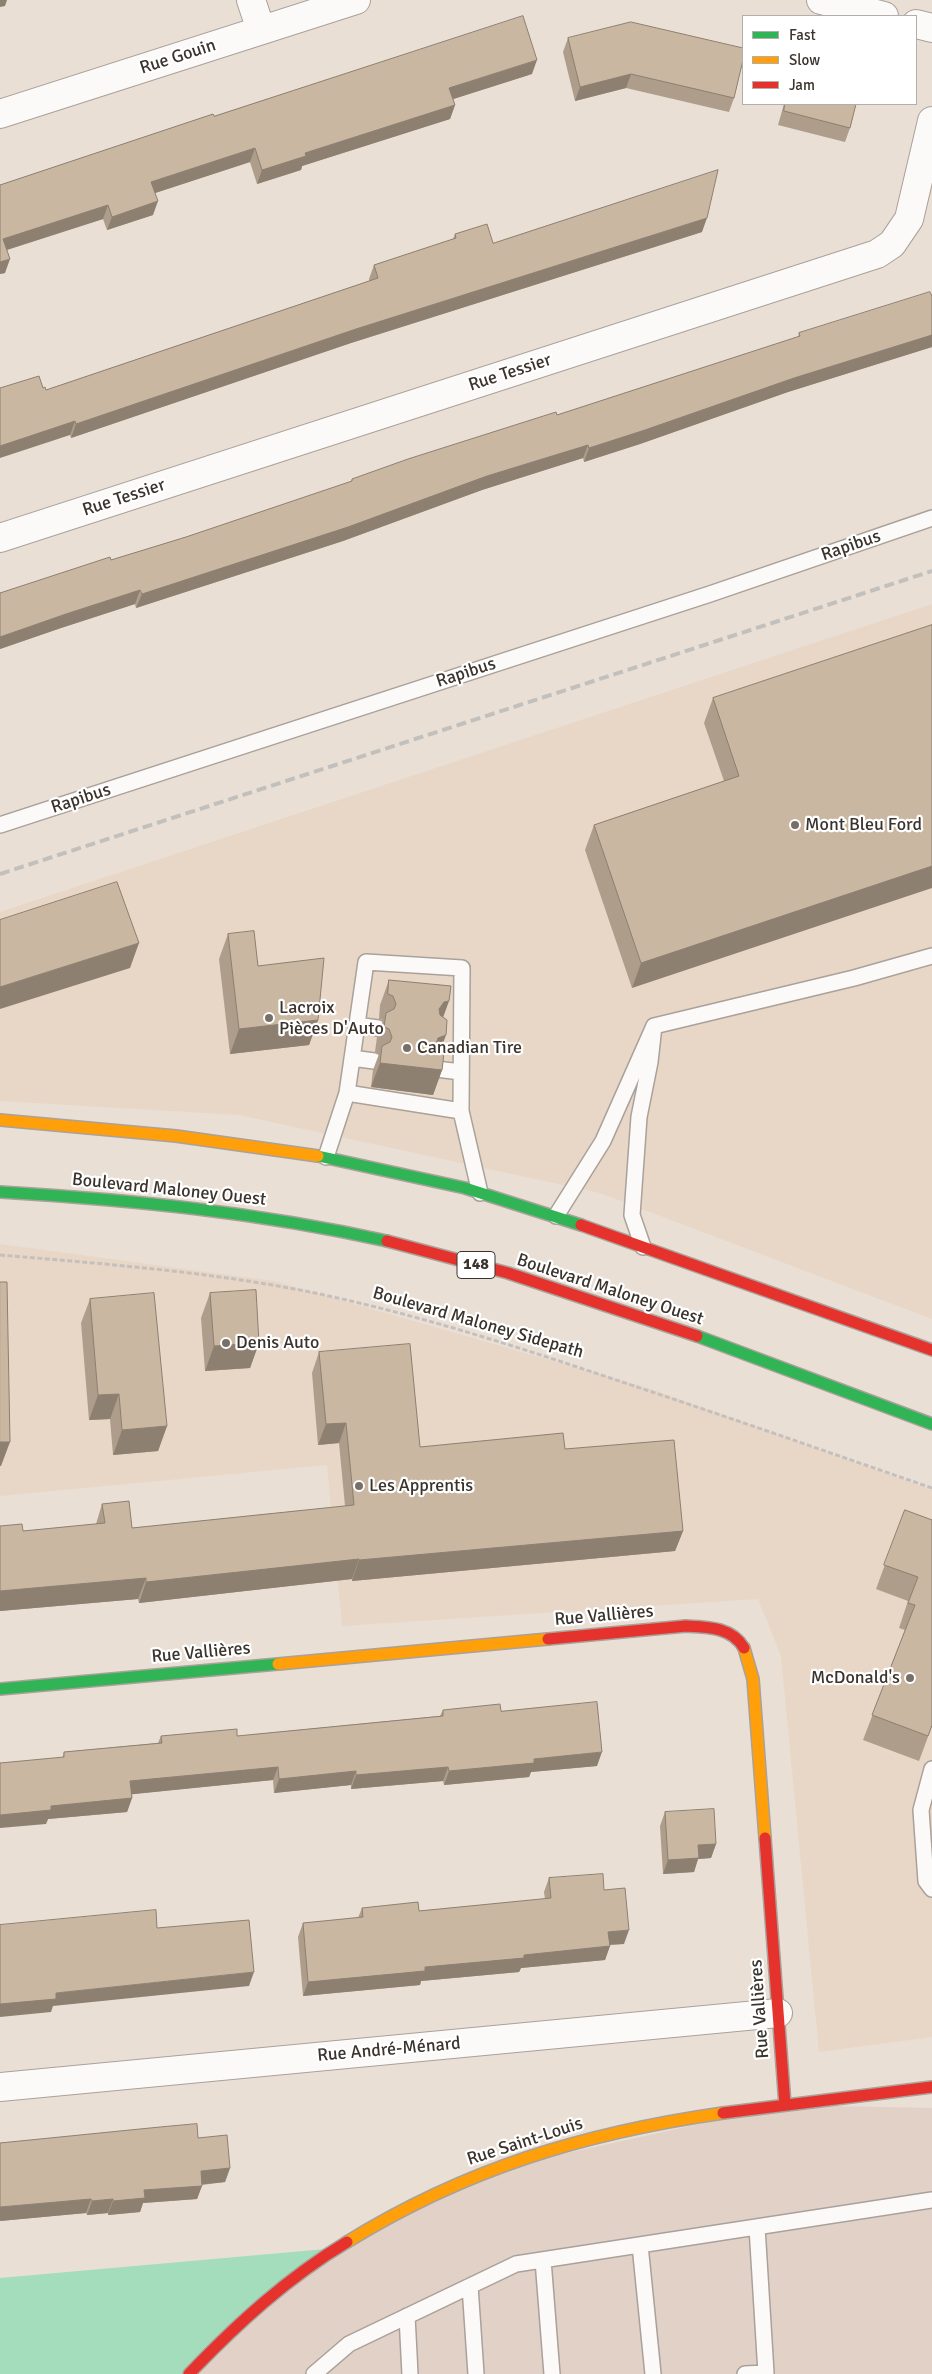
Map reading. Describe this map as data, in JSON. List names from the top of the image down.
{
  "streets": {
    "street": [
      "Rue Gouin",
      "Rue Tessier",
      "Boulevard Maloney Ouest",
      "148",
      "Rue Vallières",
      "Rue André-Ménard",
      "Rue Saint-Louis"
    ],
    "lane": ["Rapibus"],
    "path": ["Boulevard Maloney Sidepath"]
  },
  "crossings": [
    ["Rue Vallières", "Rue André-Ménard"],
    ["Rue Vallières", "Rue Saint-Louis"]
  ],
  "places": [
    "Mont Bleu Ford",
    "Lacroix Pièces D'Auto",
    "Canadian Tire",
    "Denis Auto",
    "Les Apprentis",
    "McDonald's"
  ],
  "legend": ["Fast", "Slow", "Jam"]
}
